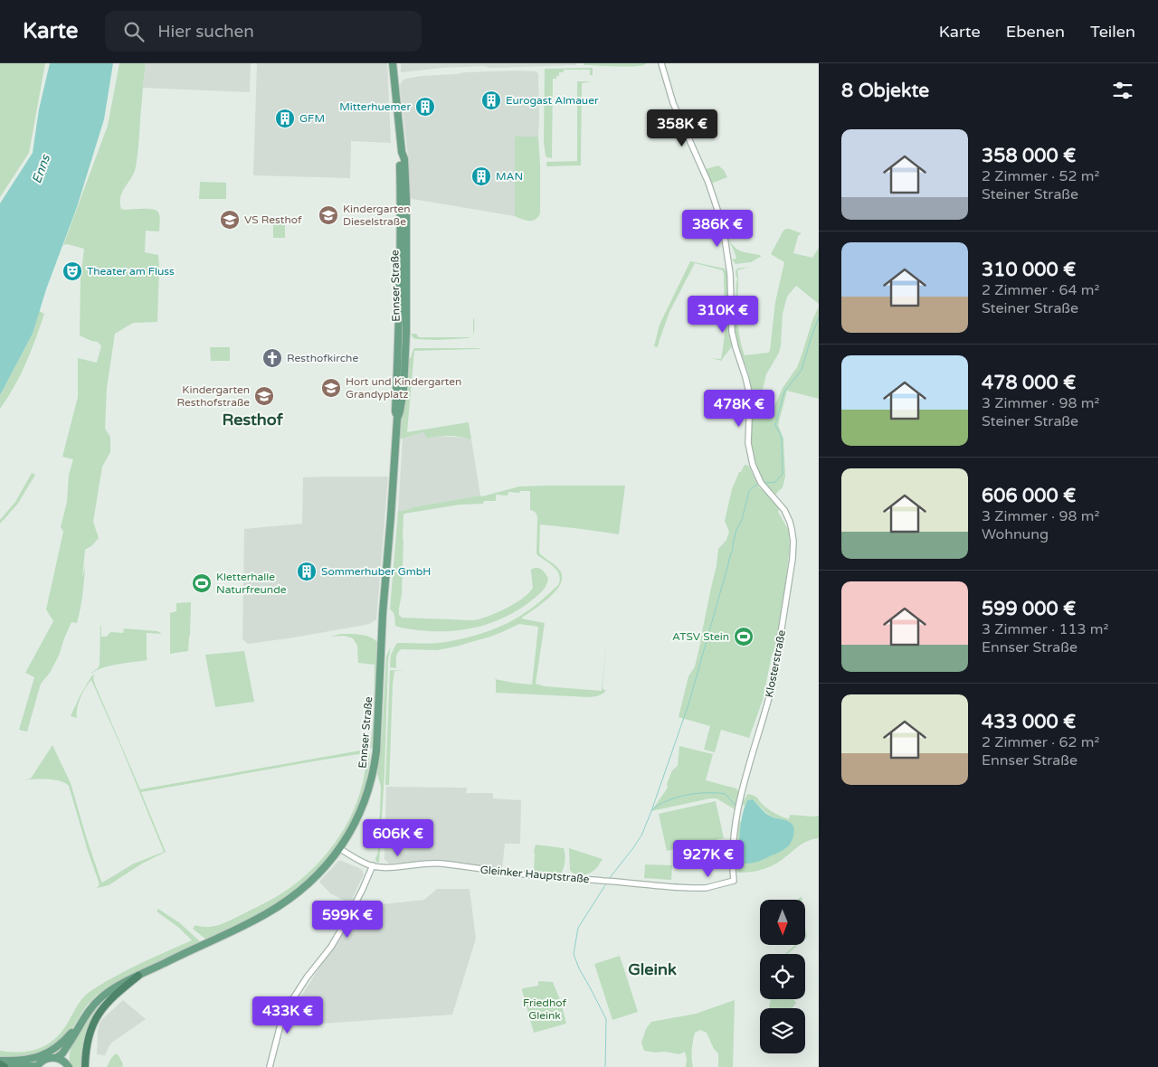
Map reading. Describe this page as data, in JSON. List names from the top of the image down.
{
  "streets": {
    "main road": ["Ennser Straße"],
    "street": ["Klosterstraße", "Gleinker Hauptstraße"]
  },
  "crossings": [
    ["Ennser Straße", "Gleinker Hauptstraße"],
    ["Klosterstraße", "Gleinker Hauptstraße"]
  ],
  "districts": ["Resthof", "Gleink"],
  "water": ["Enns"],
  "parks": ["Friedhof Gleink"],
  "places": {
    "building": [
      "Eurogast Almauer",
      "Mitterhuemer",
      "GFM",
      "MAN",
      "Sommerhuber GmbH"
    ],
    "school or university": [
      "Kindergarten Dieselstraße",
      "VS Resthof",
      "Hort und Kindergarten Grandyplatz",
      "Kindergarten Resthofstraße"
    ],
    "theatre": ["Theater am Fluss"],
    "church": ["Resthofkirche"],
    "sports": ["Kletterhalle Naturfreunde", "ATSV Stein"]
  },
  "north": "bottom",
  "page": {
    "header": "Karte",
    "search": "Hier suchen",
    "nav": ["Karte", "Ebenen", "Teilen"],
    "heading": "8 Objekte",
    "price": [
      "358K €",
      "386K €",
      "310K €",
      "478K €",
      "606K €",
      "927K €",
      "599K €",
      "433K €"
    ],
    "list": [
      {
        "name": "358 000 €",
        "note": "2 Zimmer · 52 m² · Steiner Straße"
      },
      {
        "name": "310 000 €",
        "note": "2 Zimmer · 64 m² · Steiner Straße"
      },
      {
        "name": "478 000 €",
        "note": "3 Zimmer · 98 m² · Steiner Straße"
      },
      {
        "name": "606 000 €",
        "note": "3 Zimmer · 98 m² · Wohnung"
      },
      {
        "name": "599 000 €",
        "note": "3 Zimmer · 113 m² · Ennser Straße"
      },
      {
        "name": "433 000 €",
        "note": "2 Zimmer · 62 m² · Ennser Straße"
      }
    ]
  }
}
